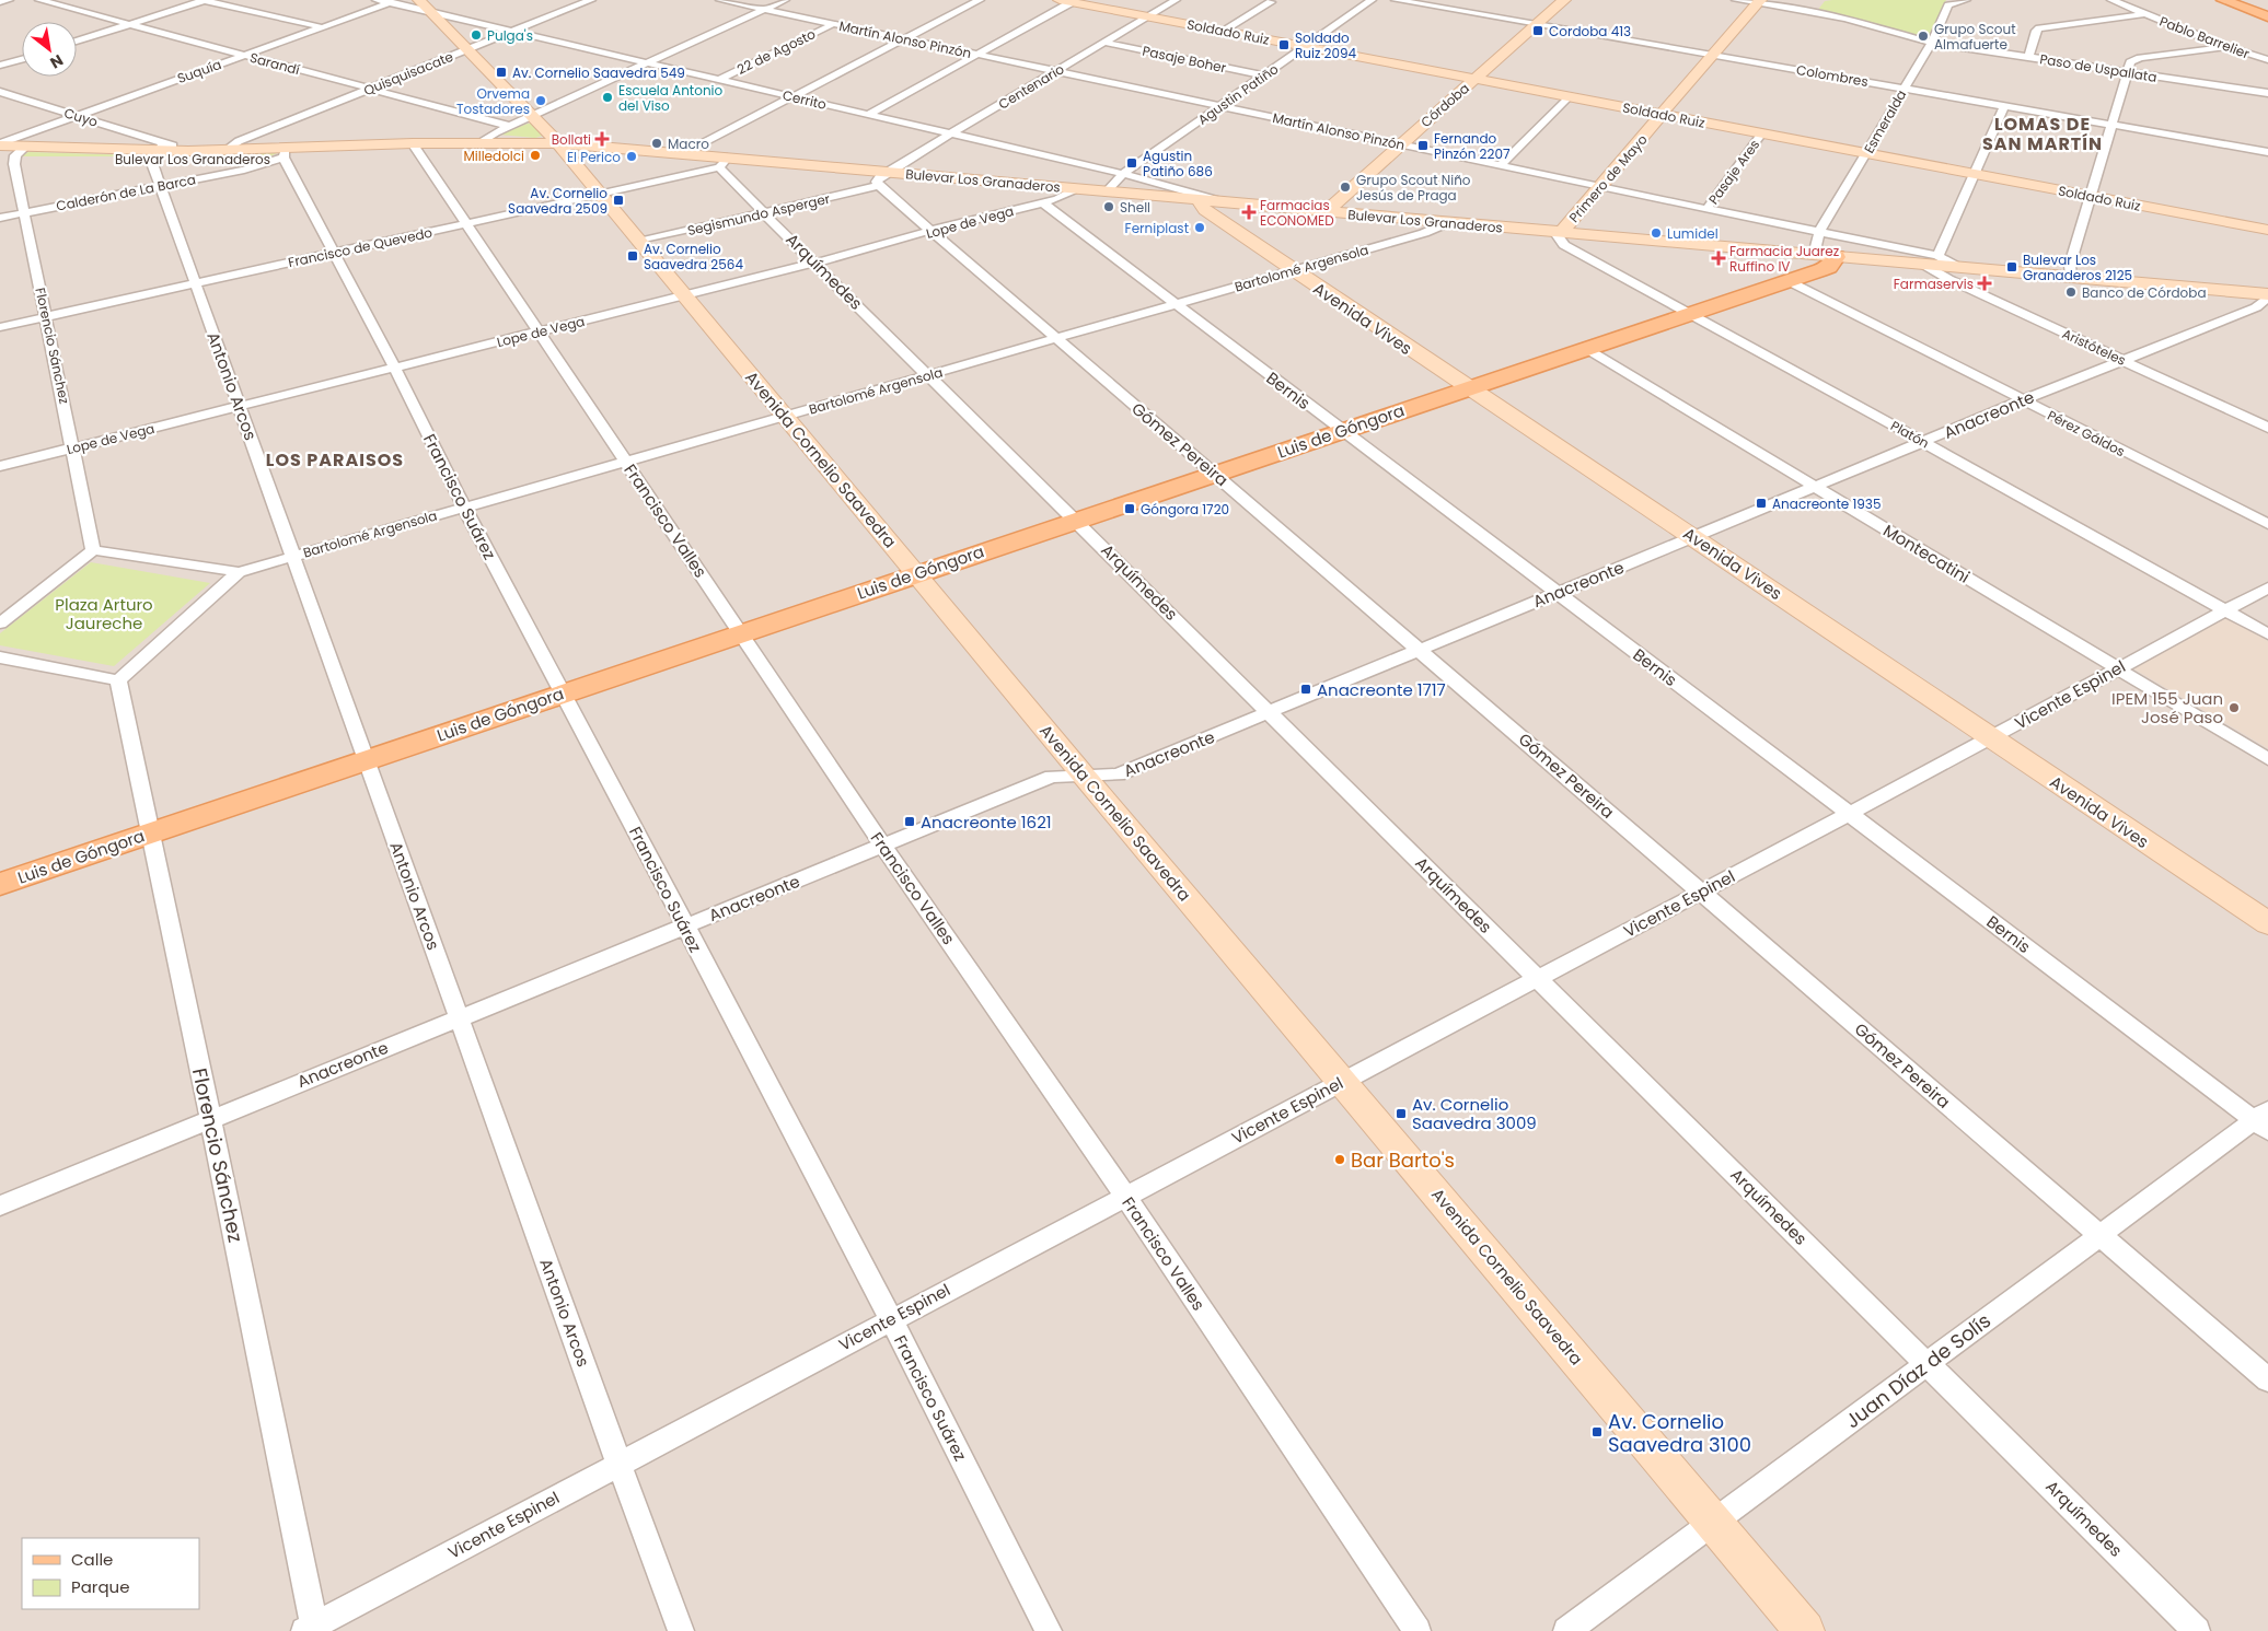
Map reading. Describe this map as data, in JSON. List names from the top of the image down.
{
  "streets": {
    "main road": [
      "Soldado Ruiz",
      "Córdoba",
      "Bulevar Los Granaderos",
      "Primero de Mayo",
      "Avenida Vives",
      "Luis de Góngora",
      "Avenida Cornelio Saavedra"
    ],
    "street": [
      "Pablo Barrelier",
      "Martín Alonso Pinzón",
      "22 de Agosto",
      "Pasaje Boher",
      "Sarandí",
      "Paso de Uspallata",
      "Suquía",
      "Quisquisacate",
      "Colombres",
      "Centenario",
      "Agustin Patiño",
      "Cerrito",
      "Cuyo",
      "Esmeralda",
      "Pasaje Ares",
      "Calderón de La Barca",
      "Segismundo Asperger",
      "Lope de Vega",
      "Francisco de Quevedo",
      "Bartolomé Argensola",
      "Arquímedes",
      "Florencio Sánchez",
      "Aristóteles",
      "Antonio Arcos",
      "Bernis",
      "Anacreonte",
      "Pérez Gáldos",
      "Platón",
      "Gómez Pereira",
      "Francisco Suárez",
      "Francisco Valles",
      "Montecatini",
      "Vicente Espinel",
      "Juan Díaz de Solís"
    ]
  },
  "crossings": [
    ["Soldado Ruiz", "Centenario"],
    ["Soldado Ruiz", "Agustin Patiño"],
    ["Soldado Ruiz", "Córdoba"],
    ["Soldado Ruiz", "Esmeralda"],
    ["Soldado Ruiz", "Pasaje Ares"],
    ["Soldado Ruiz", "Primero de Mayo"],
    ["Martín Alonso Pinzón", "22 de Agosto"],
    ["Martín Alonso Pinzón", "Centenario"],
    ["Martín Alonso Pinzón", "Agustin Patiño"],
    ["Martín Alonso Pinzón", "Córdoba"],
    ["Martín Alonso Pinzón", "Esmeralda"],
    ["Martín Alonso Pinzón", "Bulevar Los Granaderos"],
    ["Martín Alonso Pinzón", "Pasaje Ares"],
    ["Martín Alonso Pinzón", "Primero de Mayo"],
    ["22 de Agosto", "Cerrito"],
    ["Pasaje Boher", "Centenario"],
    ["Pasaje Boher", "Agustin Patiño"],
    ["Sarandí", "Suquía"],
    ["Sarandí", "Quisquisacate"],
    ["Paso de Uspallata", "Esmeralda"],
    ["Paso de Uspallata", "Primero de Mayo"],
    ["Suquía", "Cerrito"],
    ["Suquía", "Cuyo"],
    ["Suquía", "Bulevar Los Granaderos"],
    ["Quisquisacate", "Cerrito"],
    ["Quisquisacate", "Bulevar Los Granaderos"],
    ["Quisquisacate", "Calderón de La Barca"],
    ["Quisquisacate", "Avenida Cornelio Saavedra"],
    ["Colombres", "Córdoba"],
    ["Colombres", "Esmeralda"],
    ["Colombres", "Primero de Mayo"],
    ["Centenario", "Cerrito"],
    ["Centenario", "Bulevar Los Granaderos"],
    ["Centenario", "Segismundo Asperger"],
    ["Centenario", "Gómez Pereira"],
    ["Agustin Patiño", "Cerrito"],
    ["Agustin Patiño", "Bulevar Los Granaderos"],
    ["Cerrito", "Bulevar Los Granaderos"],
    ["Cerrito", "Avenida Cornelio Saavedra"],
    ["Córdoba", "Bulevar Los Granaderos"],
    ["Cuyo", "Bulevar Los Granaderos"],
    ["Cuyo", "Antonio Arcos"],
    ["Esmeralda", "Bulevar Los Granaderos"],
    ["Bulevar Los Granaderos", "Primero de Mayo"],
    ["Bulevar Los Granaderos", "Calderón de La Barca"],
    ["Bulevar Los Granaderos", "Segismundo Asperger"],
    ["Bulevar Los Granaderos", "Lope de Vega"],
    ["Bulevar Los Granaderos", "Francisco de Quevedo"],
    ["Bulevar Los Granaderos", "Bartolomé Argensola"],
    ["Bulevar Los Granaderos", "Arquímedes"],
    ["Bulevar Los Granaderos", "Avenida Vives"],
    ["Bulevar Los Granaderos", "Florencio Sánchez"],
    ["Bulevar Los Granaderos", "Aristóteles"],
    ["Bulevar Los Granaderos", "Antonio Arcos"],
    ["Bulevar Los Granaderos", "Anacreonte"],
    ["Bulevar Los Granaderos", "Luis de Góngora"],
    ["Bulevar Los Granaderos", "Platón"],
    ["Bulevar Los Granaderos", "Gómez Pereira"],
    ["Bulevar Los Granaderos", "Avenida Cornelio Saavedra"],
    ["Bulevar Los Granaderos", "Francisco Suárez"],
    ["Bulevar Los Granaderos", "Francisco Valles"],
    ["Primero de Mayo", "Platón"],
    ["Calderón de La Barca", "Florencio Sánchez"],
    ["Calderón de La Barca", "Antonio Arcos"],
    ["Segismundo Asperger", "Arquímedes"],
    ["Segismundo Asperger", "Gómez Pereira"],
    ["Segismundo Asperger", "Avenida Cornelio Saavedra"],
    ["Lope de Vega", "Arquímedes"],
    ["Lope de Vega", "Florencio Sánchez"],
    ["Lope de Vega", "Antonio Arcos"],
    ["Lope de Vega", "Bernis"],
    ["Lope de Vega", "Gómez Pereira"],
    ["Lope de Vega", "Avenida Cornelio Saavedra"],
    ["Lope de Vega", "Francisco Suárez"],
    ["Lope de Vega", "Francisco Valles"],
    ["Francisco de Quevedo", "Arquímedes"],
    ["Francisco de Quevedo", "Florencio Sánchez"],
    ["Francisco de Quevedo", "Antonio Arcos"],
    ["Francisco de Quevedo", "Avenida Cornelio Saavedra"],
    ["Francisco de Quevedo", "Francisco Suárez"],
    ["Francisco de Quevedo", "Francisco Valles"],
    ["Bartolomé Argensola", "Arquímedes"],
    ["Bartolomé Argensola", "Avenida Vives"],
    ["Bartolomé Argensola", "Antonio Arcos"],
    ["Bartolomé Argensola", "Bernis"],
    ["Bartolomé Argensola", "Gómez Pereira"],
    ["Bartolomé Argensola", "Avenida Cornelio Saavedra"],
    ["Bartolomé Argensola", "Francisco Suárez"],
    ["Bartolomé Argensola", "Francisco Valles"],
    ["Arquímedes", "Anacreonte"],
    ["Arquímedes", "Luis de Góngora"],
    ["Arquímedes", "Vicente Espinel"],
    ["Arquímedes", "Juan Díaz de Solís"],
    ["Avenida Vives", "Anacreonte"],
    ["Avenida Vives", "Luis de Góngora"],
    ["Avenida Vives", "Vicente Espinel"],
    ["Florencio Sánchez", "Anacreonte"],
    ["Florencio Sánchez", "Luis de Góngora"],
    ["Florencio Sánchez", "Vicente Espinel"],
    ["Aristóteles", "Anacreonte"],
    ["Antonio Arcos", "Anacreonte"],
    ["Antonio Arcos", "Luis de Góngora"],
    ["Antonio Arcos", "Vicente Espinel"],
    ["Bernis", "Anacreonte"],
    ["Bernis", "Luis de Góngora"],
    ["Bernis", "Vicente Espinel"],
    ["Bernis", "Juan Díaz de Solís"],
    ["Anacreonte", "Pérez Gáldos"],
    ["Anacreonte", "Platón"],
    ["Anacreonte", "Gómez Pereira"],
    ["Anacreonte", "Avenida Cornelio Saavedra"],
    ["Anacreonte", "Francisco Suárez"],
    ["Anacreonte", "Francisco Valles"],
    ["Anacreonte", "Montecatini"],
    ["Luis de Góngora", "Pérez Gáldos"],
    ["Luis de Góngora", "Platón"],
    ["Luis de Góngora", "Gómez Pereira"],
    ["Luis de Góngora", "Avenida Cornelio Saavedra"],
    ["Luis de Góngora", "Francisco Suárez"],
    ["Luis de Góngora", "Francisco Valles"],
    ["Luis de Góngora", "Montecatini"],
    ["Platón", "Vicente Espinel"],
    ["Gómez Pereira", "Vicente Espinel"],
    ["Gómez Pereira", "Juan Díaz de Solís"],
    ["Avenida Cornelio Saavedra", "Vicente Espinel"],
    ["Avenida Cornelio Saavedra", "Juan Díaz de Solís"],
    ["Francisco Suárez", "Vicente Espinel"],
    ["Francisco Valles", "Vicente Espinel"],
    ["Montecatini", "Vicente Espinel"]
  ],
  "districts": ["LOMAS DE SAN MARTÍN", "LOS PARAISOS"],
  "parks": ["Plaza Arturo Jaureche"],
  "places": {
    "transit": [
      "Cordoba 413",
      "Soldado Ruiz 2094",
      "Av. Cornelio Saavedra 549",
      "Fernando Pinzón 2207",
      "Agustin Patiño 686",
      "Av. Cornelio Saavedra 2509",
      "Av. Cornelio Saavedra 2564",
      "Bulevar Los Granaderos 2125",
      "Anacreonte 1935",
      "Góngora 1720",
      "Anacreonte 1717",
      "Anacreonte 1621",
      "Av. Cornelio Saavedra 3009",
      "Av. Cornelio Saavedra 3100"
    ],
    "other": [
      "Pulga's",
      "Grupo Scout Almafuerte",
      "Escuela Antonio del Viso",
      "Orvema Tostadores",
      "Macro",
      "Milledolci",
      "El Perico",
      "Grupo Scout Niño Jesús de Praga",
      "Shell",
      "Ferniplast",
      "Lumidel",
      "Banco de Córdoba",
      "IPEM 155 Juan José Paso",
      "Bar Barto's"
    ],
    "health": [
      "Bollati",
      "Farmacias ECONOMED",
      "Farmacia Juarez Ruffino IV",
      "Farmaservis"
    ]
  },
  "legend": ["Calle", "Parque"],
  "north": "bottom right"
}
